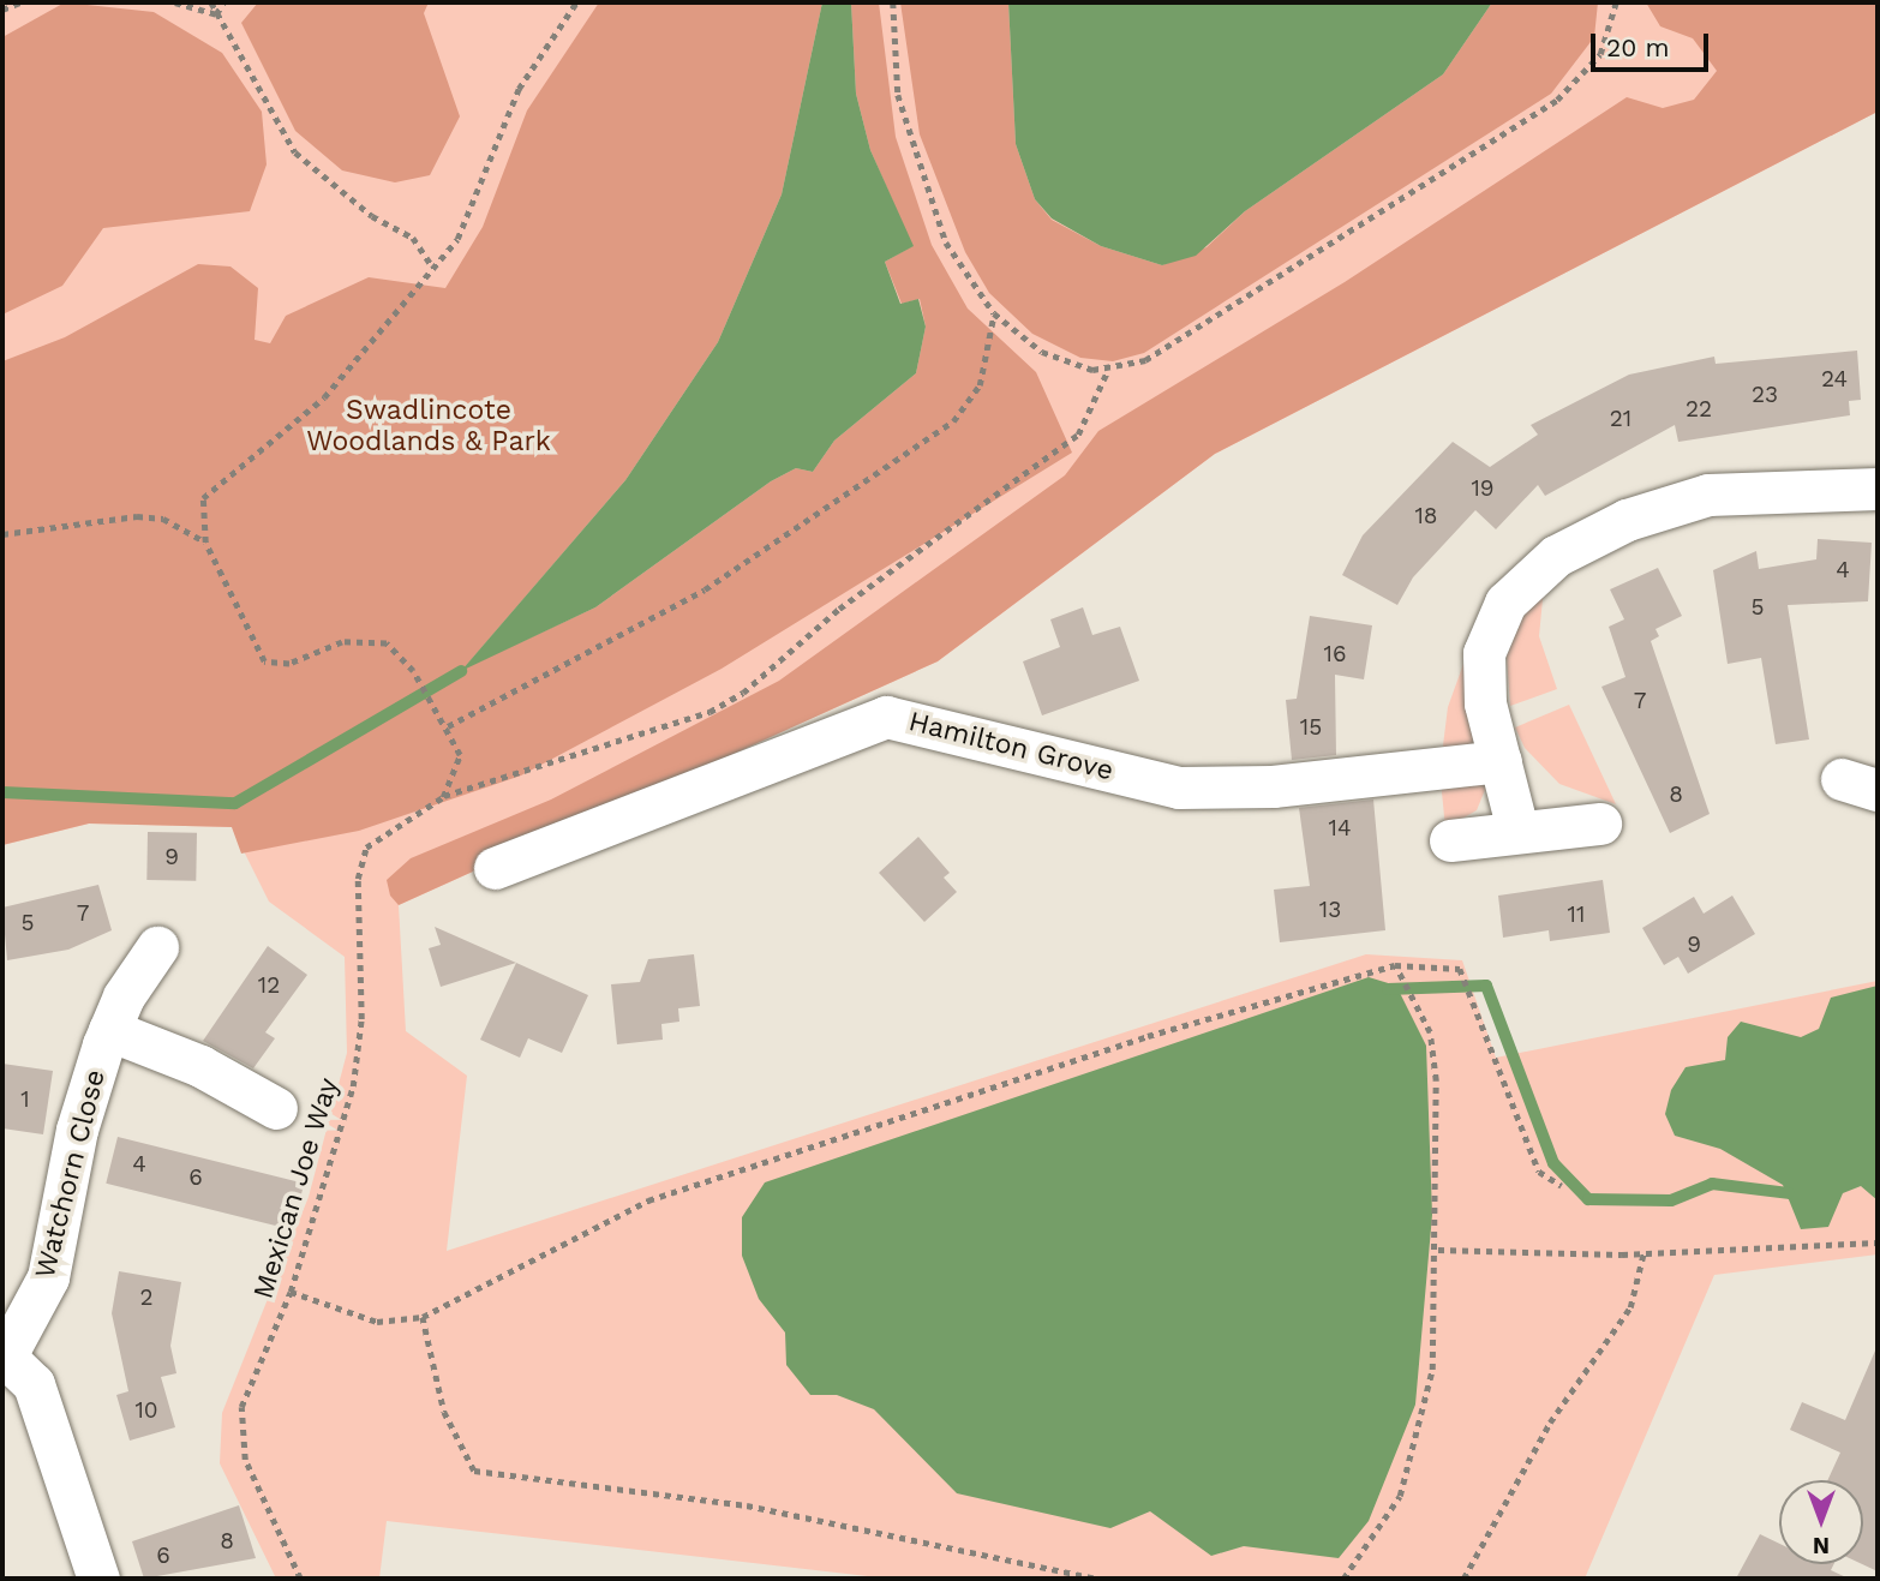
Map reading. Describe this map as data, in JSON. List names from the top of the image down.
{
  "streets": {
    "street": ["Hamilton Grove", "Watchorn Close"],
    "path": ["Mexican Joe Way"]
  },
  "parks": ["Swadlincote Woodlands & Park"],
  "house_numbers": [
    "24",
    "23",
    "22",
    "21",
    "19",
    "18",
    "4",
    "5",
    "16",
    "7",
    "15",
    "8",
    "14",
    "9",
    "13",
    "7",
    "11",
    "5",
    "9",
    "12",
    "1",
    "4",
    "6",
    "2",
    "10",
    "8",
    "6"
  ],
  "scale_bar": "20 m",
  "north": "bottom"
}
